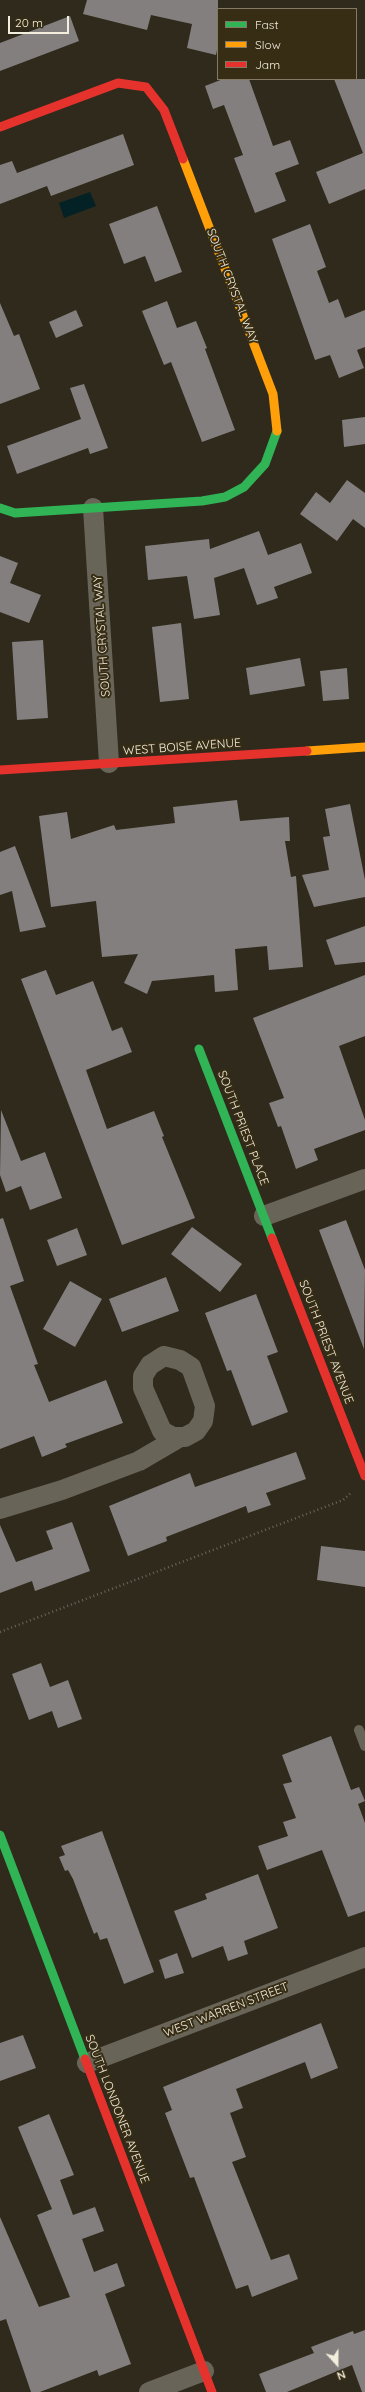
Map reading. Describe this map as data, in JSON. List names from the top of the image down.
{
  "streets": {
    "street": [
      "SOUTH CRYSTAL WAY",
      "WEST BOISE AVENUE",
      "SOUTH PRIEST PLACE",
      "SOUTH PRIEST AVENUE",
      "WEST WARREN STREET",
      "SOUTH LONDONER AVENUE"
    ]
  },
  "crossings": [
    ["SOUTH CRYSTAL WAY", "WEST BOISE AVENUE"],
    ["SOUTH PRIEST PLACE", "SOUTH PRIEST AVENUE"],
    ["WEST WARREN STREET", "SOUTH LONDONER AVENUE"]
  ],
  "legend": ["Fast", "Slow", "Jam"],
  "scale_bar": "20 m",
  "north": "bottom"
}
